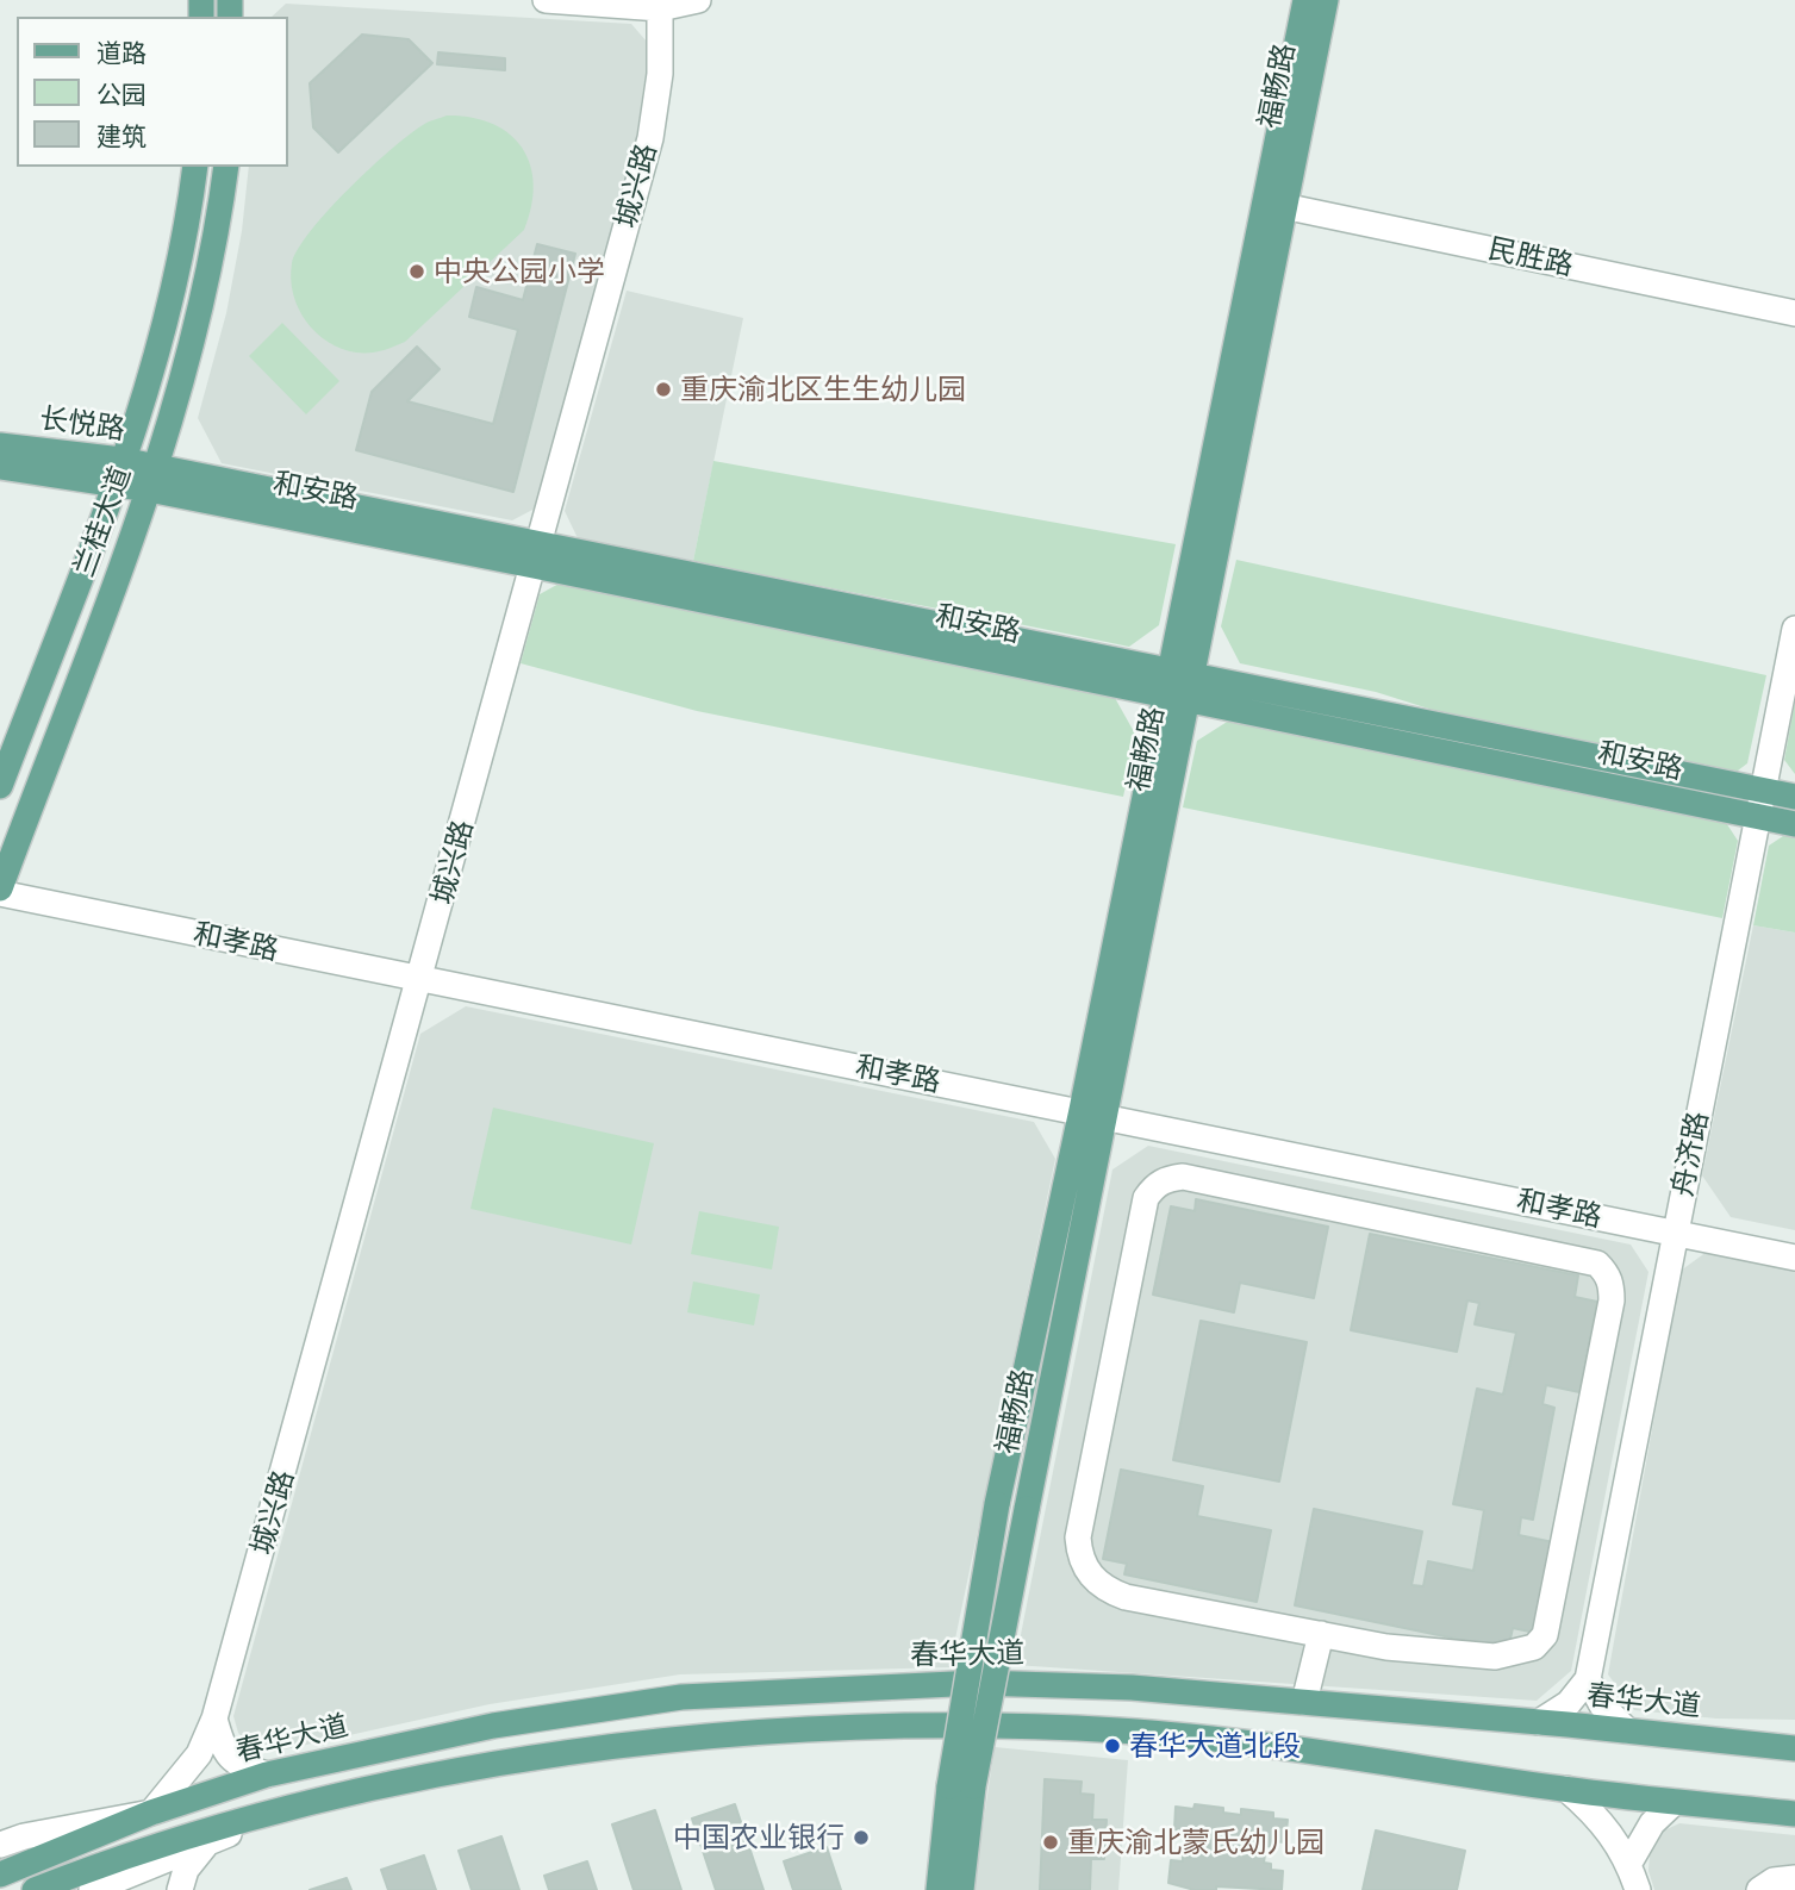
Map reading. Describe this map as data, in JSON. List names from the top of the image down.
{
  "streets": {
    "main road": [
      "福畅路",
      "长悦路",
      "和安路",
      "兰桂大道",
      "春华大道"
    ],
    "street": [
      "城兴路",
      "民胜路",
      "和孝路",
      "舟济路"
    ]
  },
  "crossings": [
    ["福畅路", "民胜路"],
    ["福畅路", "和安路"],
    ["福畅路", "和孝路"],
    ["城兴路", "和安路"],
    ["城兴路", "和孝路"],
    ["城兴路", "春华大道"],
    ["长悦路", "和安路"],
    ["长悦路", "兰桂大道"],
    ["和安路", "兰桂大道"],
    ["和安路", "舟济路"],
    ["兰桂大道", "和孝路"],
    ["和孝路", "舟济路"]
  ],
  "places": [
    "中央公园小学",
    "重庆渝北区生生幼儿园",
    "春华大道北段",
    "中国农业银行",
    "重庆渝北蒙氏幼儿园"
  ],
  "legend": ["道路", "公园", "建筑"]
}
